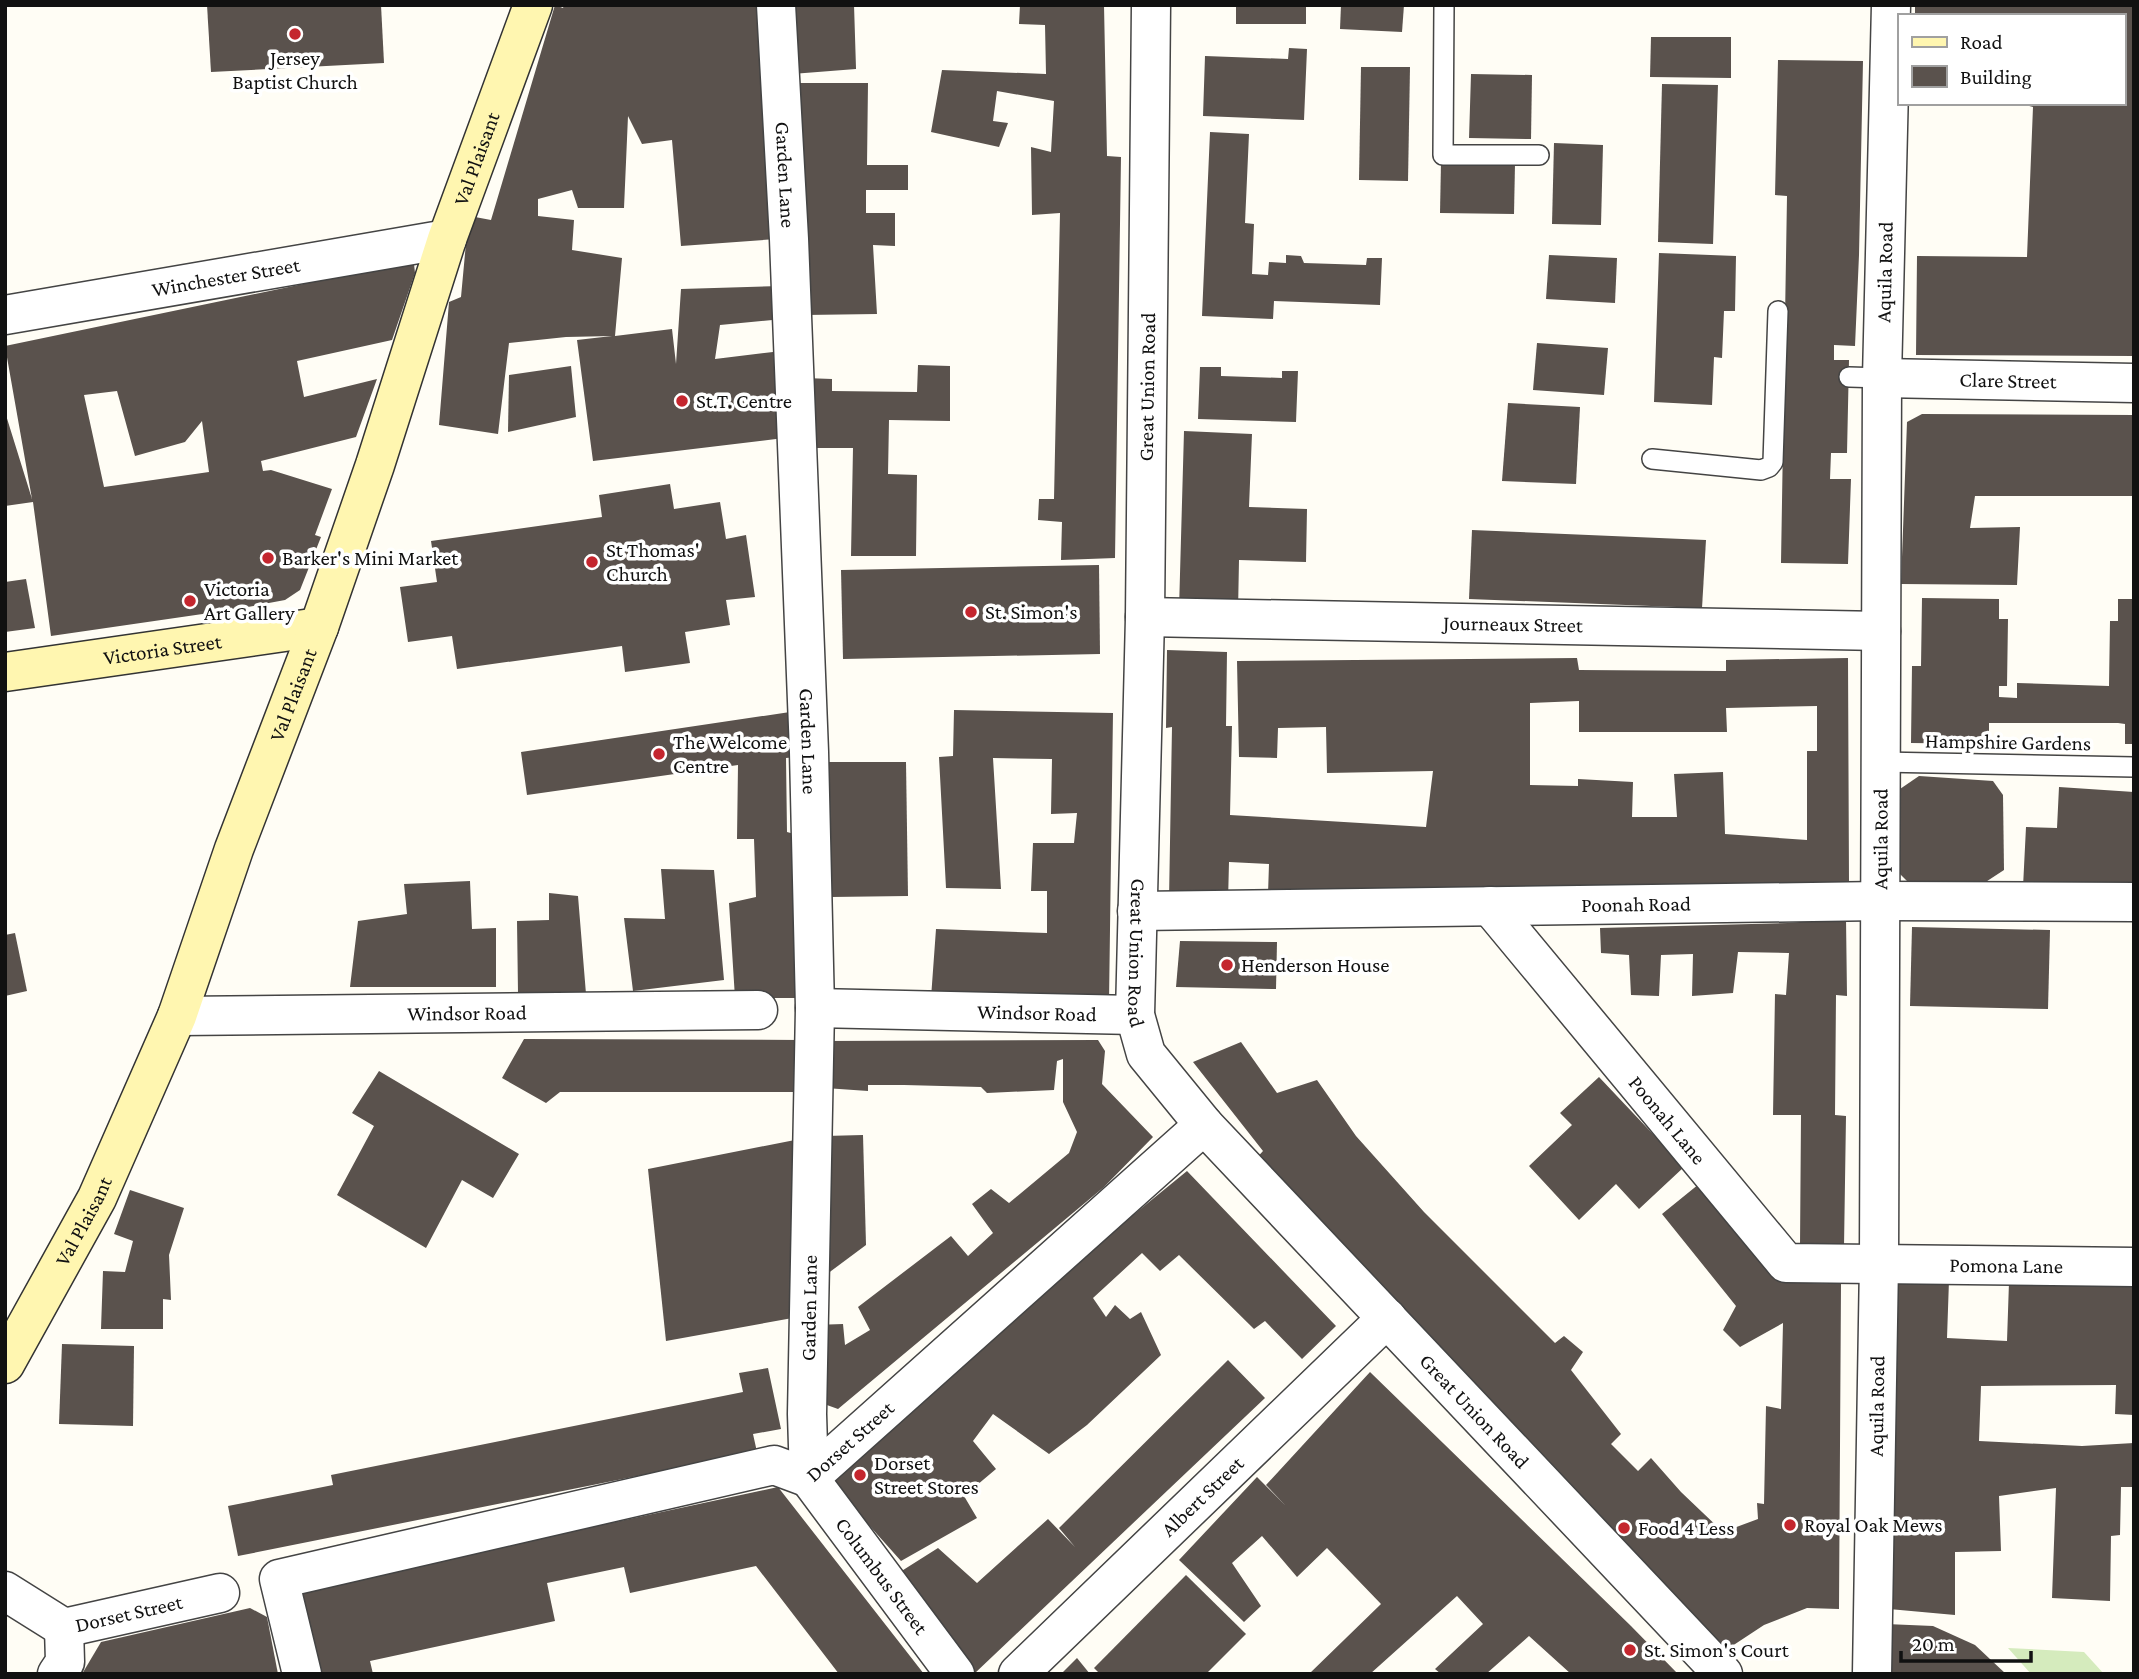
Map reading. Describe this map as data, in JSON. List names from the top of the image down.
{
  "streets": {
    "main road": ["Val Plaisant", "Victoria Street"],
    "street": [
      "Garden Lane",
      "Aquila Road",
      "Winchester Street",
      "Clare Street",
      "Great Union Road",
      "Journeaux Street",
      "Poonah Road",
      "Windsor Road",
      "Poonah Lane",
      "Pomona Lane",
      "Dorset Street",
      "Albert Street",
      "Columbus Street"
    ],
    "lane": ["Hampshire Gardens"]
  },
  "crossings": [
    ["Val Plaisant", "Winchester Street"],
    ["Val Plaisant", "Victoria Street"],
    ["Val Plaisant", "Windsor Road"],
    ["Garden Lane", "Windsor Road"],
    ["Garden Lane", "Dorset Street"],
    ["Garden Lane", "Columbus Street"],
    ["Aquila Road", "Clare Street"],
    ["Aquila Road", "Journeaux Street"],
    ["Aquila Road", "Hampshire Gardens"],
    ["Aquila Road", "Poonah Road"],
    ["Aquila Road", "Poonah Lane"],
    ["Aquila Road", "Pomona Lane"],
    ["Great Union Road", "Journeaux Street"],
    ["Great Union Road", "Poonah Road"],
    ["Great Union Road", "Windsor Road"],
    ["Great Union Road", "Dorset Street"],
    ["Great Union Road", "Albert Street"],
    ["Poonah Road", "Poonah Lane"],
    ["Poonah Lane", "Pomona Lane"],
    ["Dorset Street", "Columbus Street"]
  ],
  "places": [
    "Jersey Baptist Church",
    "St.T. Centre",
    "Barker's Mini Market",
    "St Thomas' Church",
    "Victoria Art Gallery",
    "St. Simon's",
    "The Welcome Centre",
    "Henderson House",
    "Dorset Street Stores",
    "Royal Oak Mews",
    "Food 4 Less",
    "St. Simon's Court"
  ],
  "legend": ["Road", "Building"],
  "scale_bar": "20 m"
}
